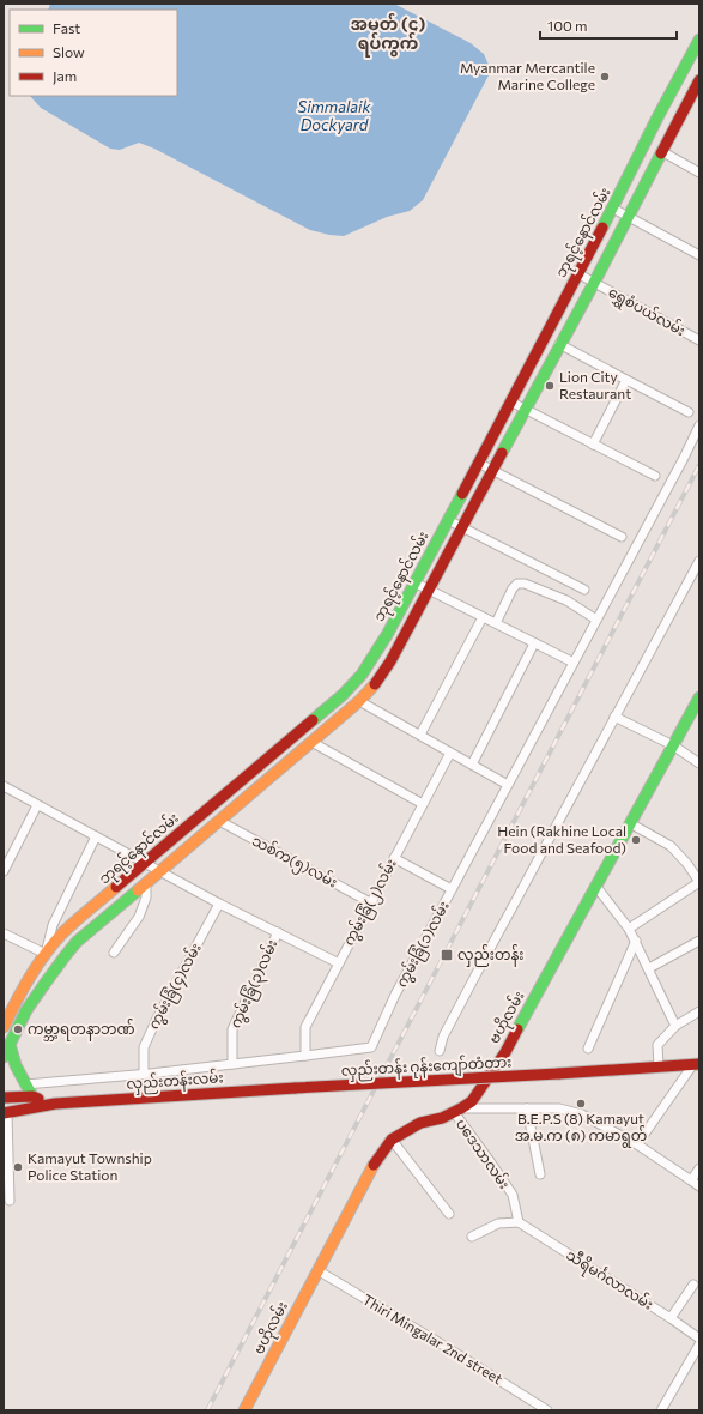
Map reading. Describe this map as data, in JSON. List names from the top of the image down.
{
  "streets": {
    "main road": [
      "ဘုရင့်နောင်လမ်း",
      "ဗဟိုလမ်း",
      "လှည်းတန်း ဂုန်းကျော်တံတား",
      "လှည်းတန်းလမ်း"
    ],
    "street": [
      "ရွှေစံပယ်လမ်း",
      "သစ်က(၅)လမ်း",
      "ကွမ်းခြံ(၂)လမ်း",
      "ကွမ်းခြံ(၁)လမ်း",
      "ကွမ်းခြံ(၃)လမ်း",
      "ကွမ်းခြံ(၄)လမ်း",
      "ပဒေသာလမ်း",
      "သီရိမင်္ဂလာလမ်း",
      "Thiri Mingalar 2nd street"
    ]
  },
  "crossings": [
    ["ဘုရင့်နောင်လမ်း", "ရွှေစံပယ်လမ်း"],
    ["သစ်က(၅)လမ်း", "ကွမ်းခြံ(၂)လမ်း"],
    ["ကွမ်းခြံ(၂)လမ်း", "ကွမ်းခြံ(၁)လမ်း"],
    ["ဗဟိုလမ်း", "ပဒေသာလမ်း"],
    ["ဗဟိုလမ်း", "Thiri Mingalar 2nd street"],
    ["လှည်းတန်း ဂုန်းကျော်တံတား", "လှည်းတန်းလမ်း"],
    ["ပဒေသာလမ်း", "သီရိမင်္ဂလာလမ်း"]
  ],
  "districts": ["အမှတ် (၄) ရပ်ကွက်"],
  "water": ["Simmalaik Dockyard"],
  "places": {
    "other": [
      "Myanmar Mercantile Marine College",
      "Lion City Restaurant",
      "Hein (Rakhine Local Food and Seafood)",
      "ကမ္ဘာ့ရတနာဘဏ်",
      "B.E.P.S (8) Kamayut အ.မ.က (၈) ကမာရွတ်",
      "Kamayut Township Police Station"
    ],
    "transit": ["လှည်းတန်း"]
  },
  "legend": ["Fast", "Slow", "Jam"],
  "scale_bar": "100 m"
}
